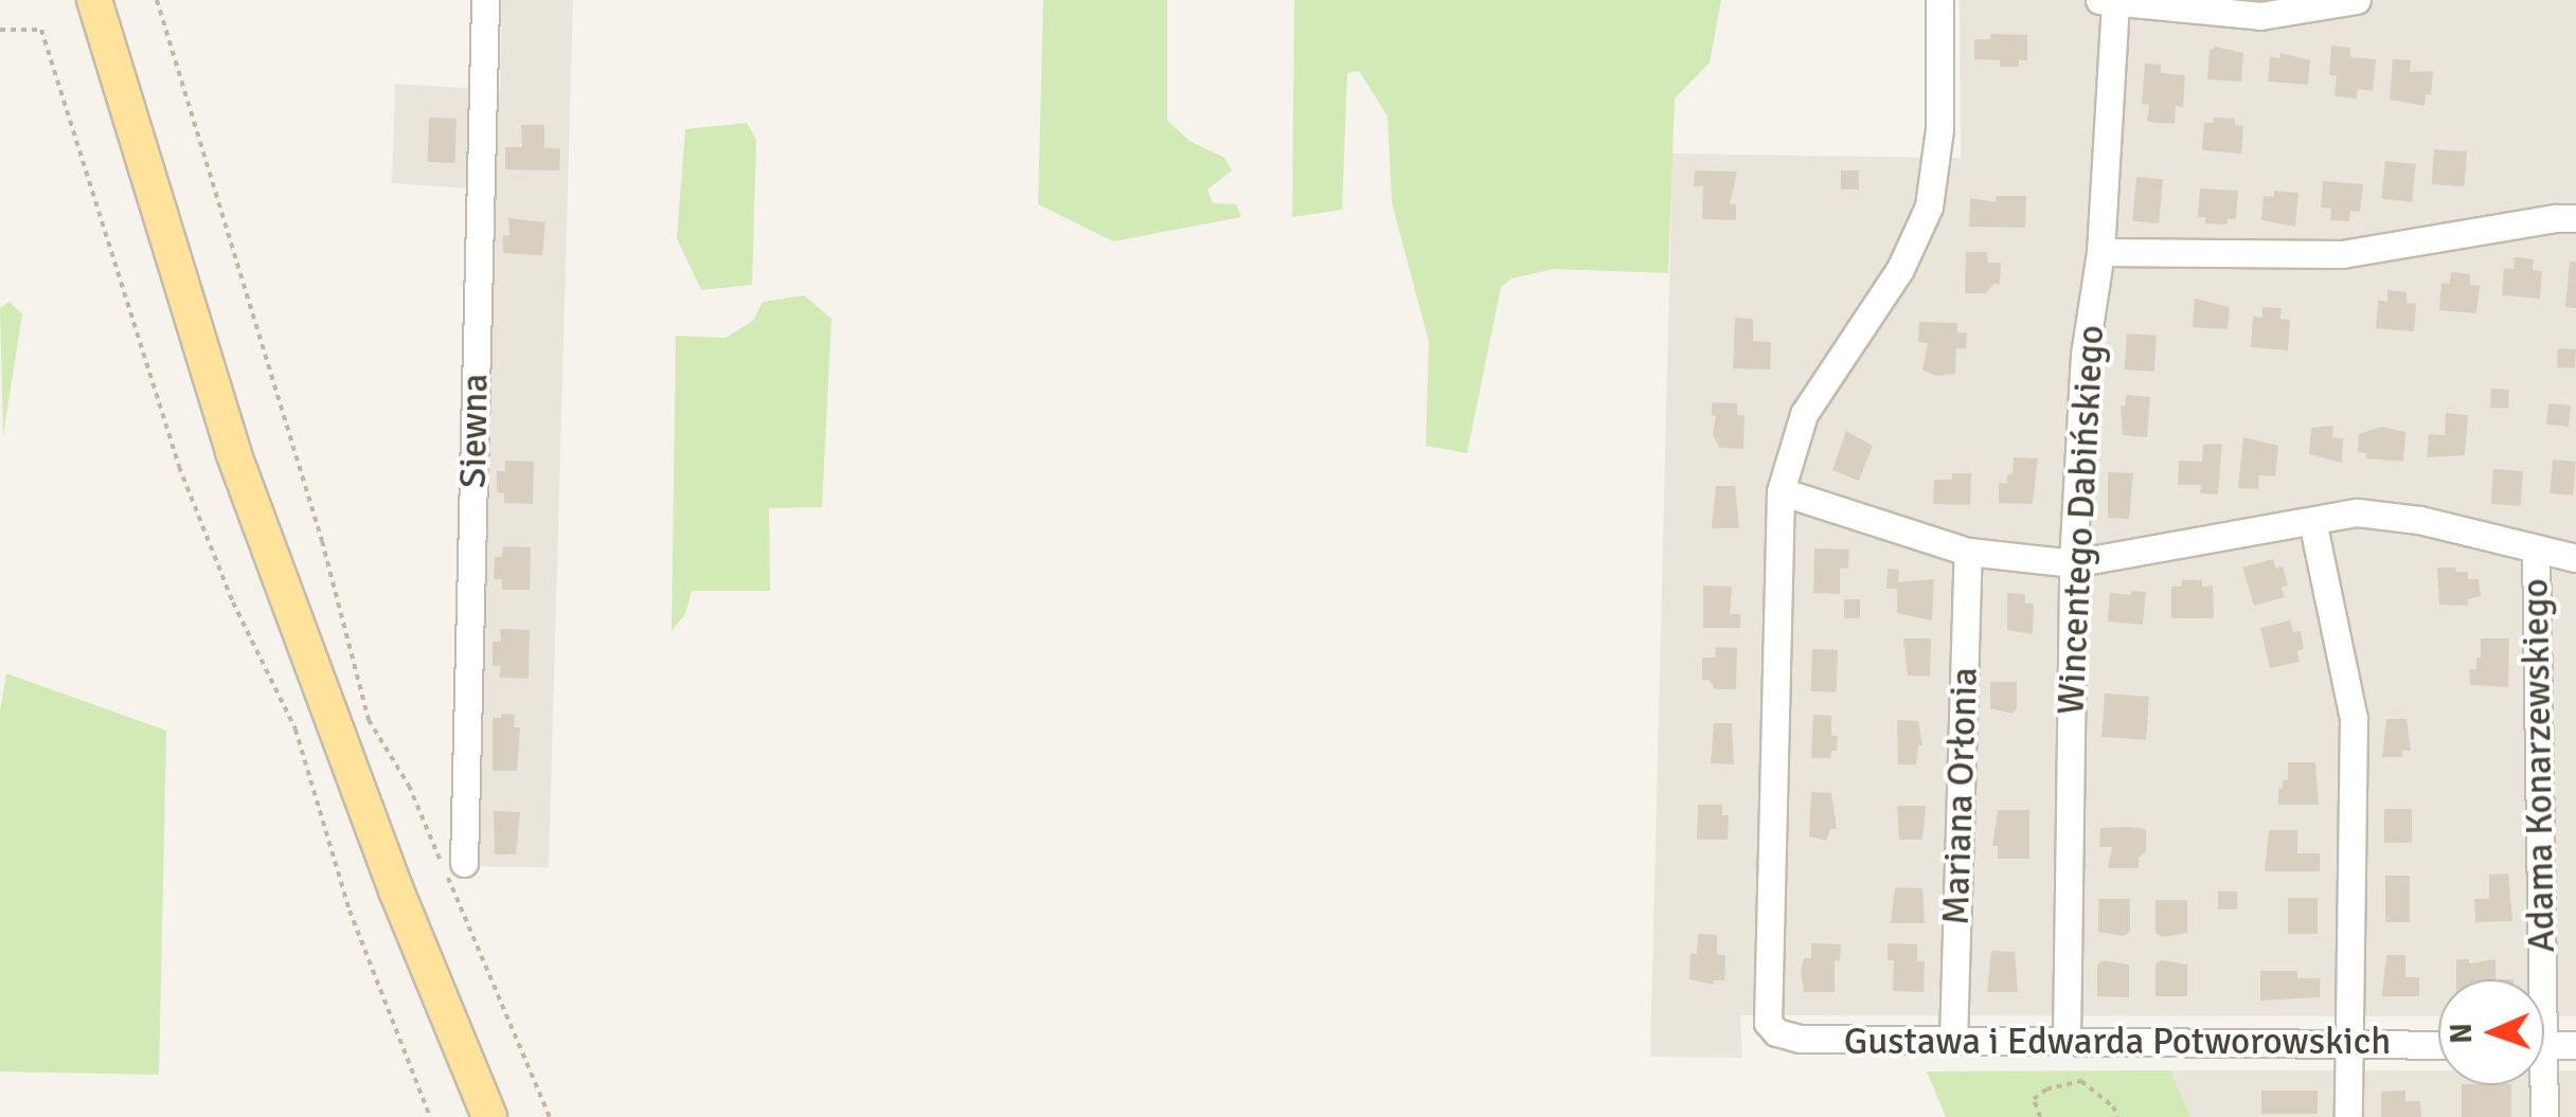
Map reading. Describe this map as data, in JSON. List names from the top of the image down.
{
  "streets": {
    "street": [
      "Siewna",
      "Wincentego Dabińskiego",
      "Adama Konarzewskiego",
      "Mariana Orłonia",
      "Gustawa i Edwarda Potworowskich"
    ]
  },
  "crossings": [
    ["Wincentego Dabińskiego", "Gustawa i Edwarda Potworowskich"],
    ["Mariana Orłonia", "Gustawa i Edwarda Potworowskich"]
  ],
  "north": "left"
}
